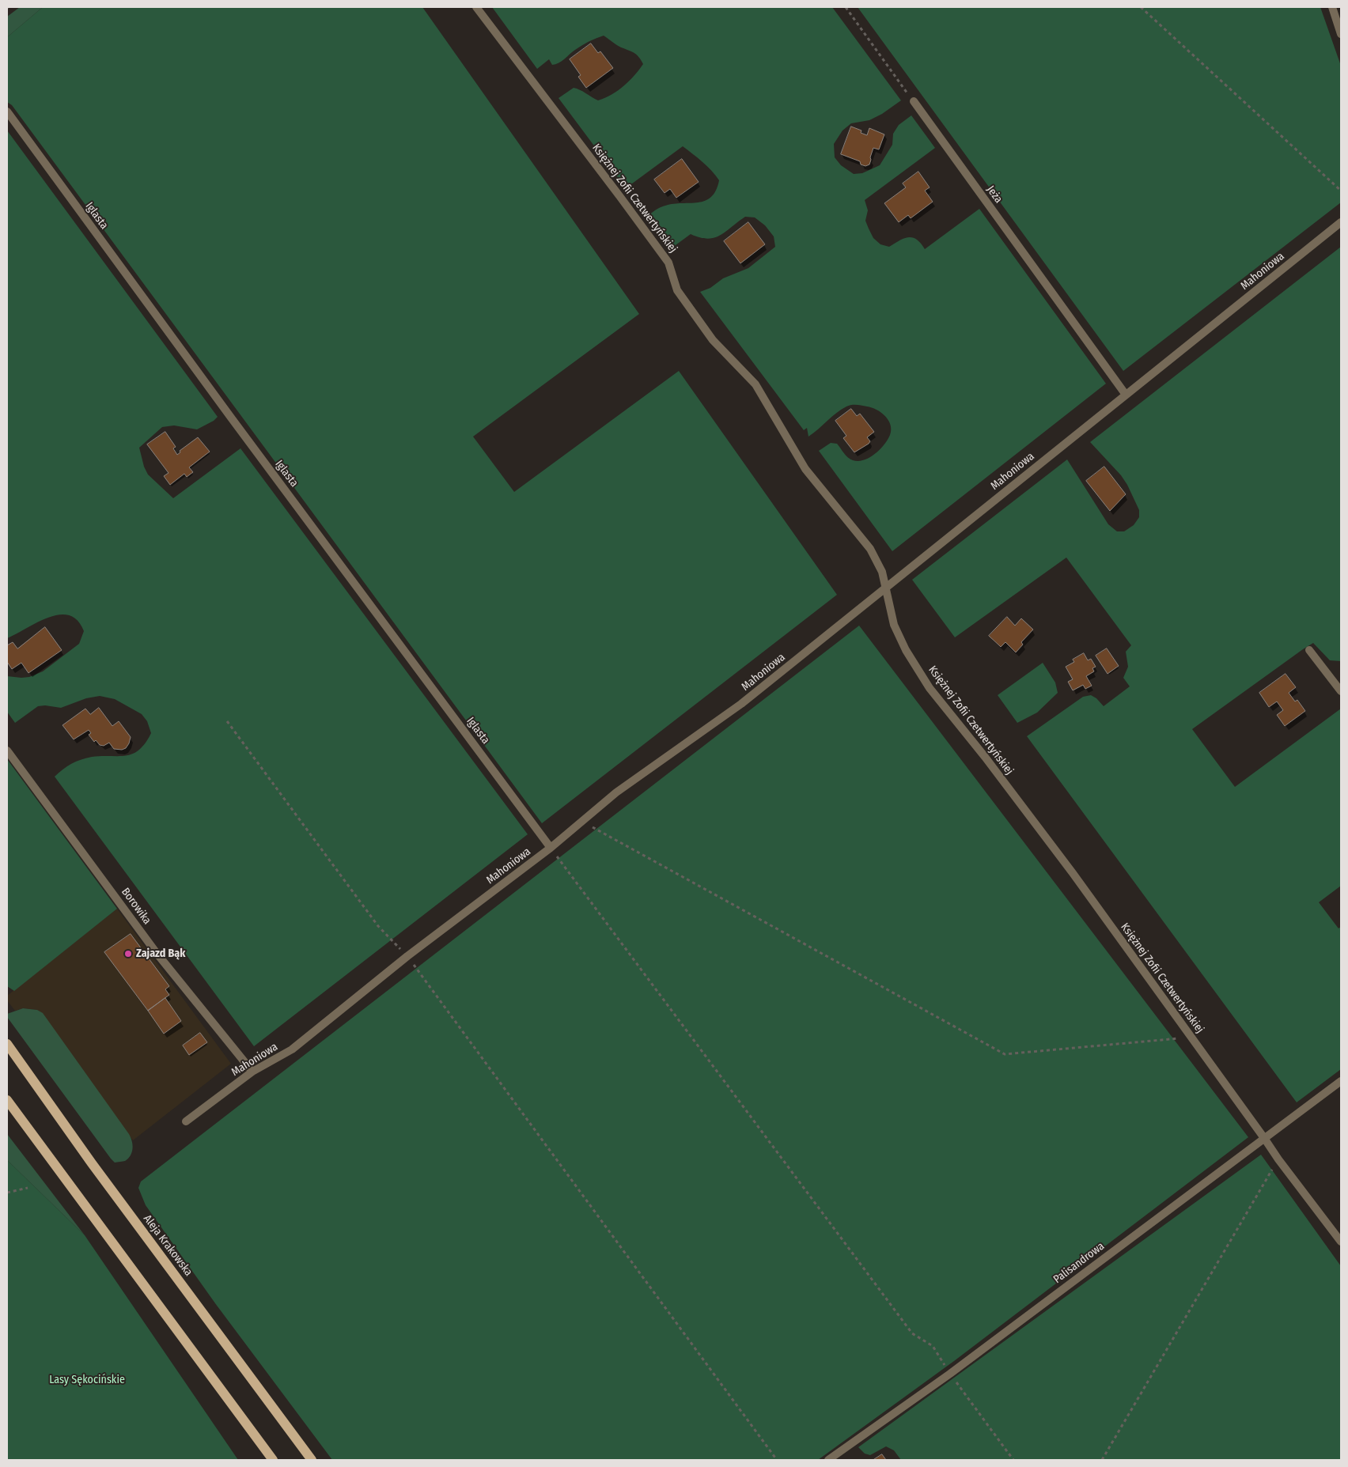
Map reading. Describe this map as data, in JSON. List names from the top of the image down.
{
  "streets": {
    "main road": ["Aleja Krakowska"],
    "street": [
      "Jeża",
      "Księżnej Zofii Czetwertyńskiej",
      "Iglasta",
      "Mahoniowa",
      "Borowika",
      "Palisandrowa"
    ]
  },
  "crossings": [
    ["Jeża", "Mahoniowa"],
    ["Księżnej Zofii Czetwertyńskiej", "Mahoniowa"],
    ["Księżnej Zofii Czetwertyńskiej", "Palisandrowa"],
    ["Iglasta", "Mahoniowa"],
    ["Mahoniowa", "Borowika"]
  ],
  "parks": ["Lasy Sękocińskie"],
  "places": ["Zajazd Bąk"]
}
